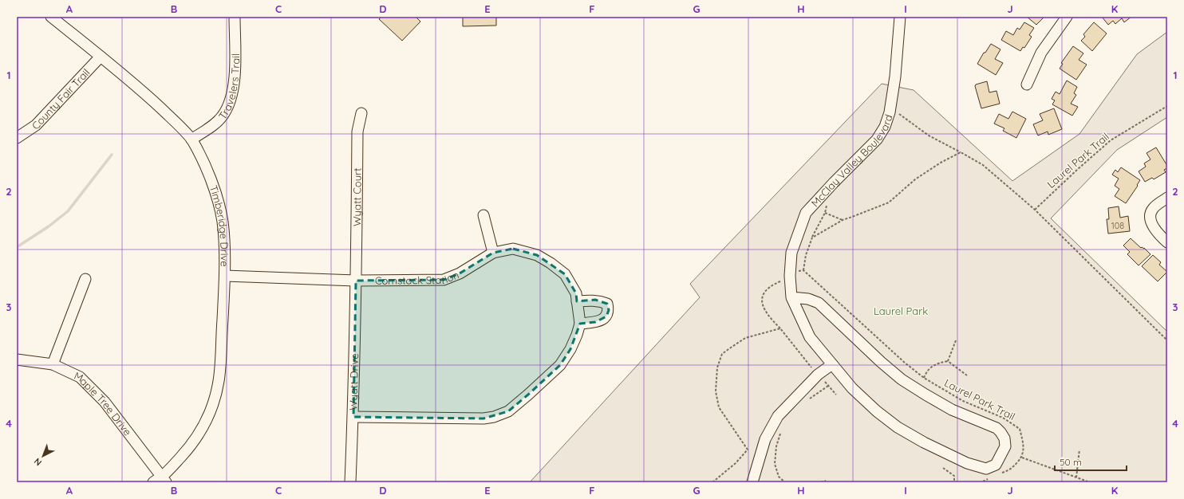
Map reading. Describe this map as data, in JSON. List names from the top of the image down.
{
  "streets": {
    "street": [
      "Travelers Trail",
      "County Fair Trail",
      "McClay Valley Boulevard",
      "Wyatt Court",
      "Timberidge Drive",
      "Comstock Station",
      "Wyatt Drive",
      "Maple Tree Drive"
    ],
    "path": ["Laurel Park Trail"]
  },
  "crossings": [
    ["Travelers Trail", "Timberidge Drive"],
    ["County Fair Trail", "Timberidge Drive"],
    ["Wyatt Court", "Comstock Station"],
    ["Wyatt Court", "Wyatt Drive"],
    ["Timberidge Drive", "Comstock Station"],
    ["Timberidge Drive", "Maple Tree Drive"],
    ["Comstock Station", "Wyatt Drive"]
  ],
  "parks": ["Laurel Park"],
  "house_numbers": ["108"],
  "scale_bar": "50 m",
  "north": "bottom left",
  "grid": {
    "columns": [
      "A",
      "B",
      "C",
      "D",
      "E",
      "F",
      "G",
      "H",
      "I",
      "J",
      "K"
    ],
    "rows": [
      "1",
      "2",
      "3",
      "4"
    ]
  }
}
